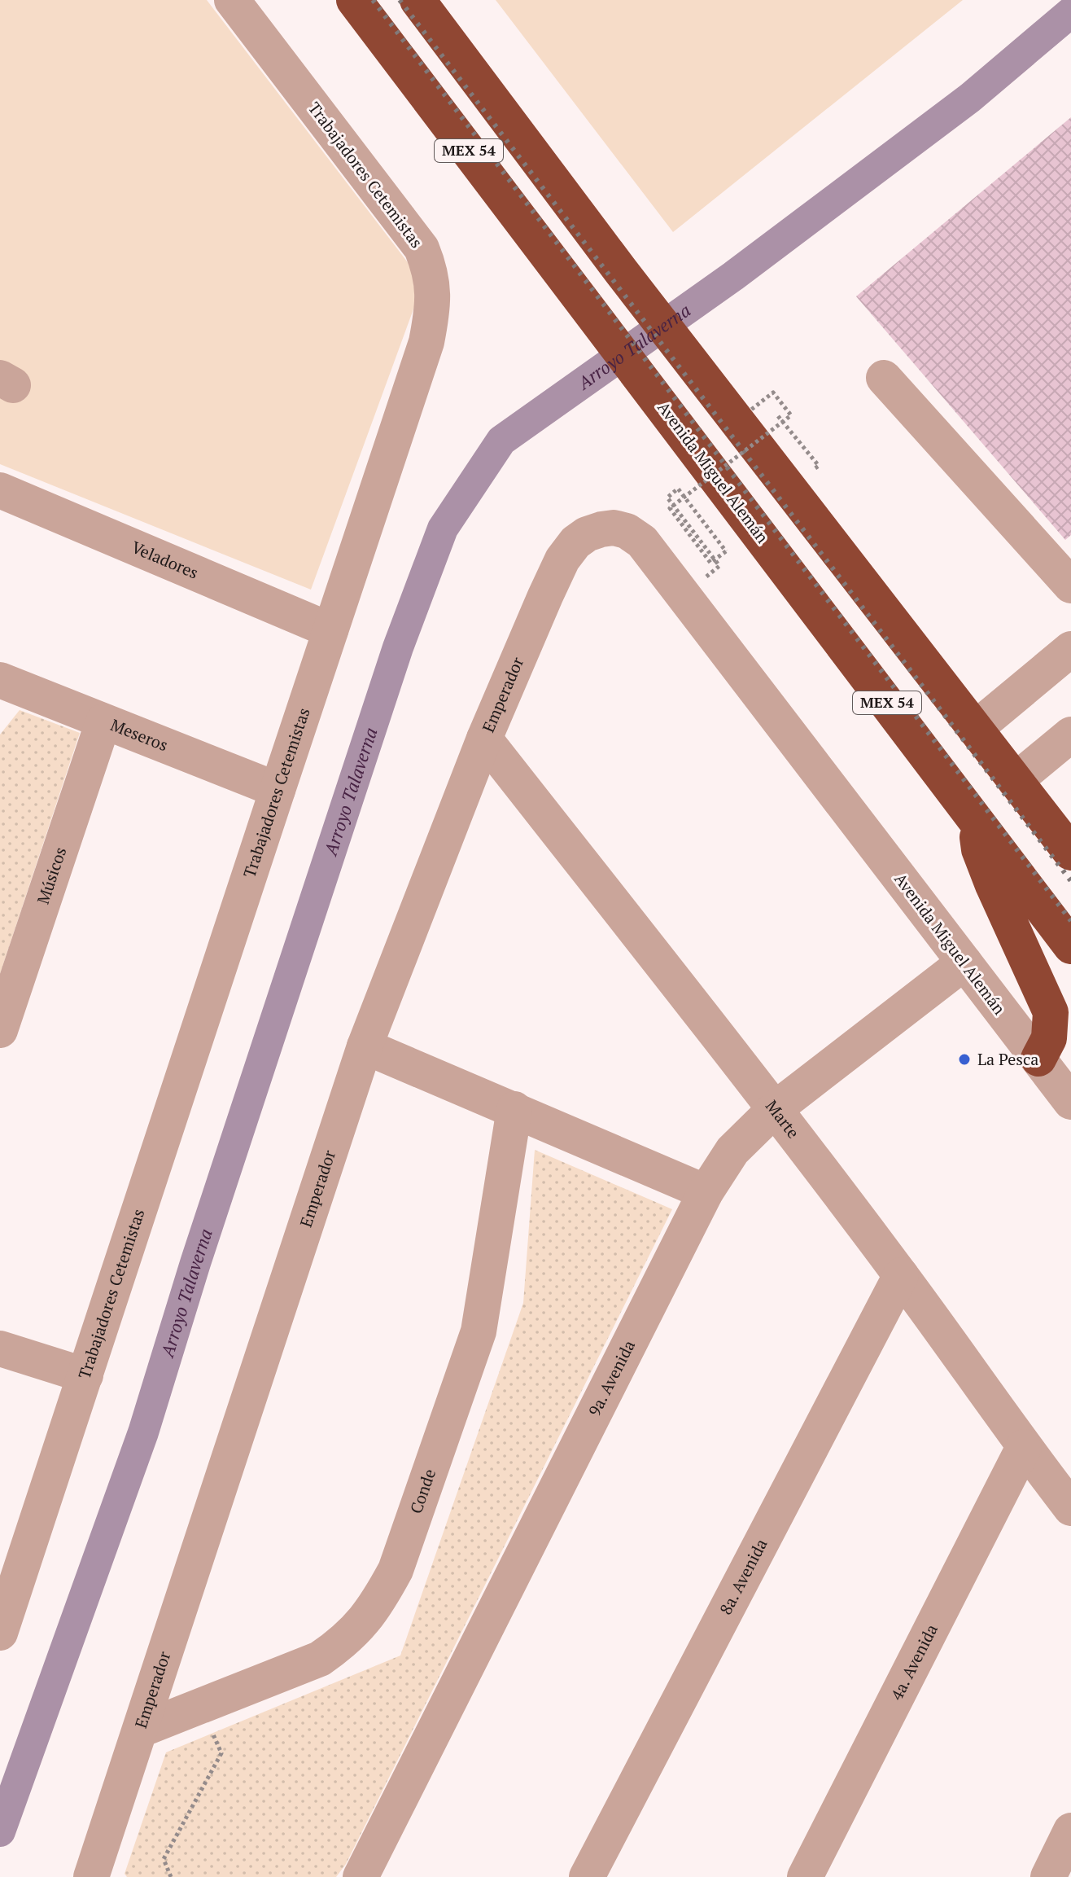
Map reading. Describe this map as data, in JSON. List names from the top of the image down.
{
  "streets": {
    "highway": ["MEX 54", "Avenida Miguel Alemán"],
    "street": [
      "Trabajadores Cetemistas",
      "Veladores",
      "Emperador",
      "Meseros",
      "Músicos",
      "Marte",
      "9a. Avenida",
      "Conde",
      "8a. Avenida",
      "4a. Avenida"
    ]
  },
  "crossings": [
    ["Trabajadores Cetemistas", "Veladores"],
    ["Trabajadores Cetemistas", "Meseros"],
    ["Avenida Miguel Alemán", "Emperador"],
    ["Avenida Miguel Alemán", "9a. Avenida"],
    ["Emperador", "Marte"],
    ["Emperador", "Conde"],
    ["Meseros", "Músicos"],
    ["Marte", "9a. Avenida"],
    ["Marte", "8a. Avenida"],
    ["Marte", "4a. Avenida"]
  ],
  "water": ["Arroyo Talaverna"],
  "places": ["La Pesca"]
}
